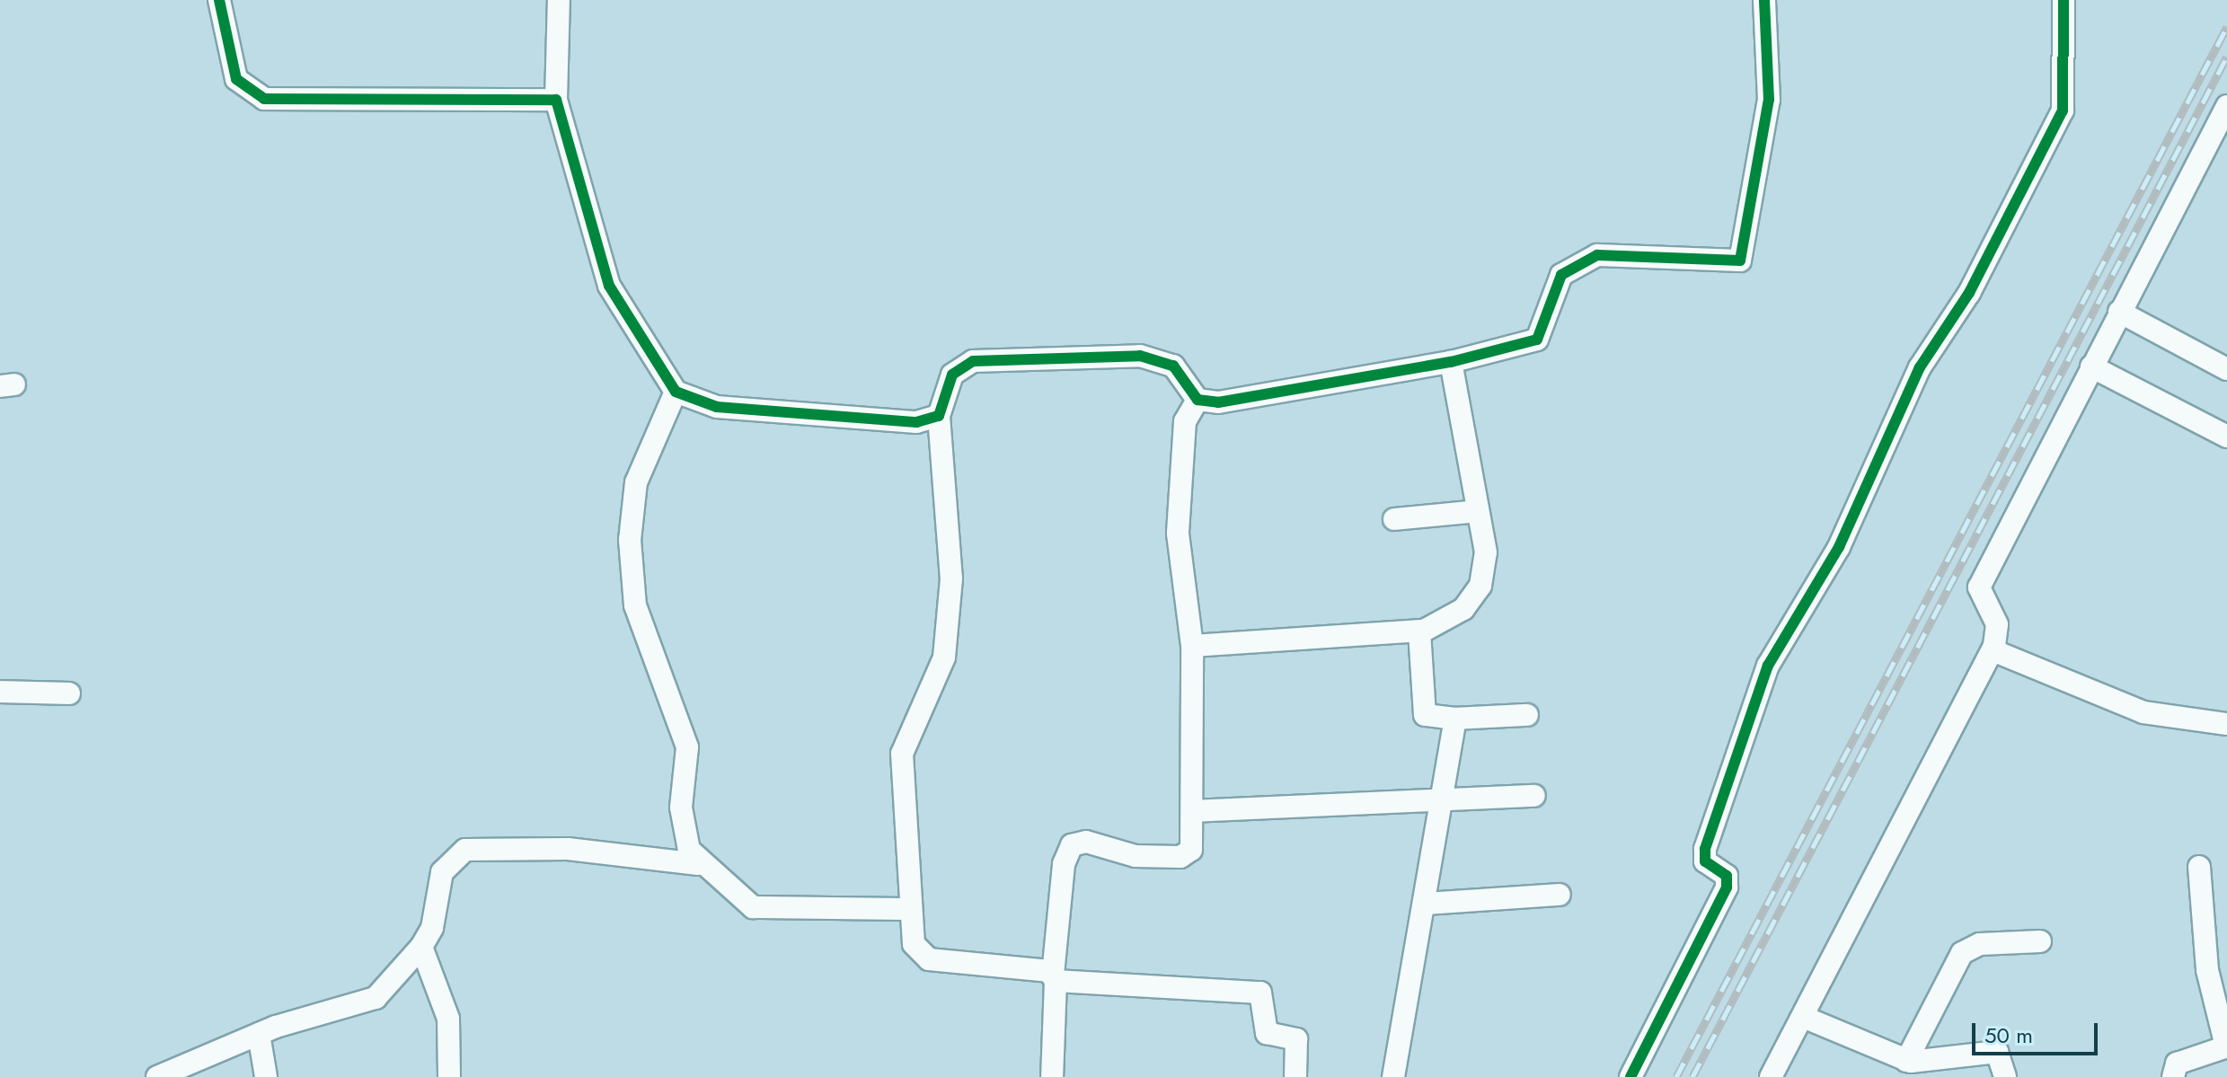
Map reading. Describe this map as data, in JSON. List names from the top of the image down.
{
  "scale_bar": "50 m"
}
